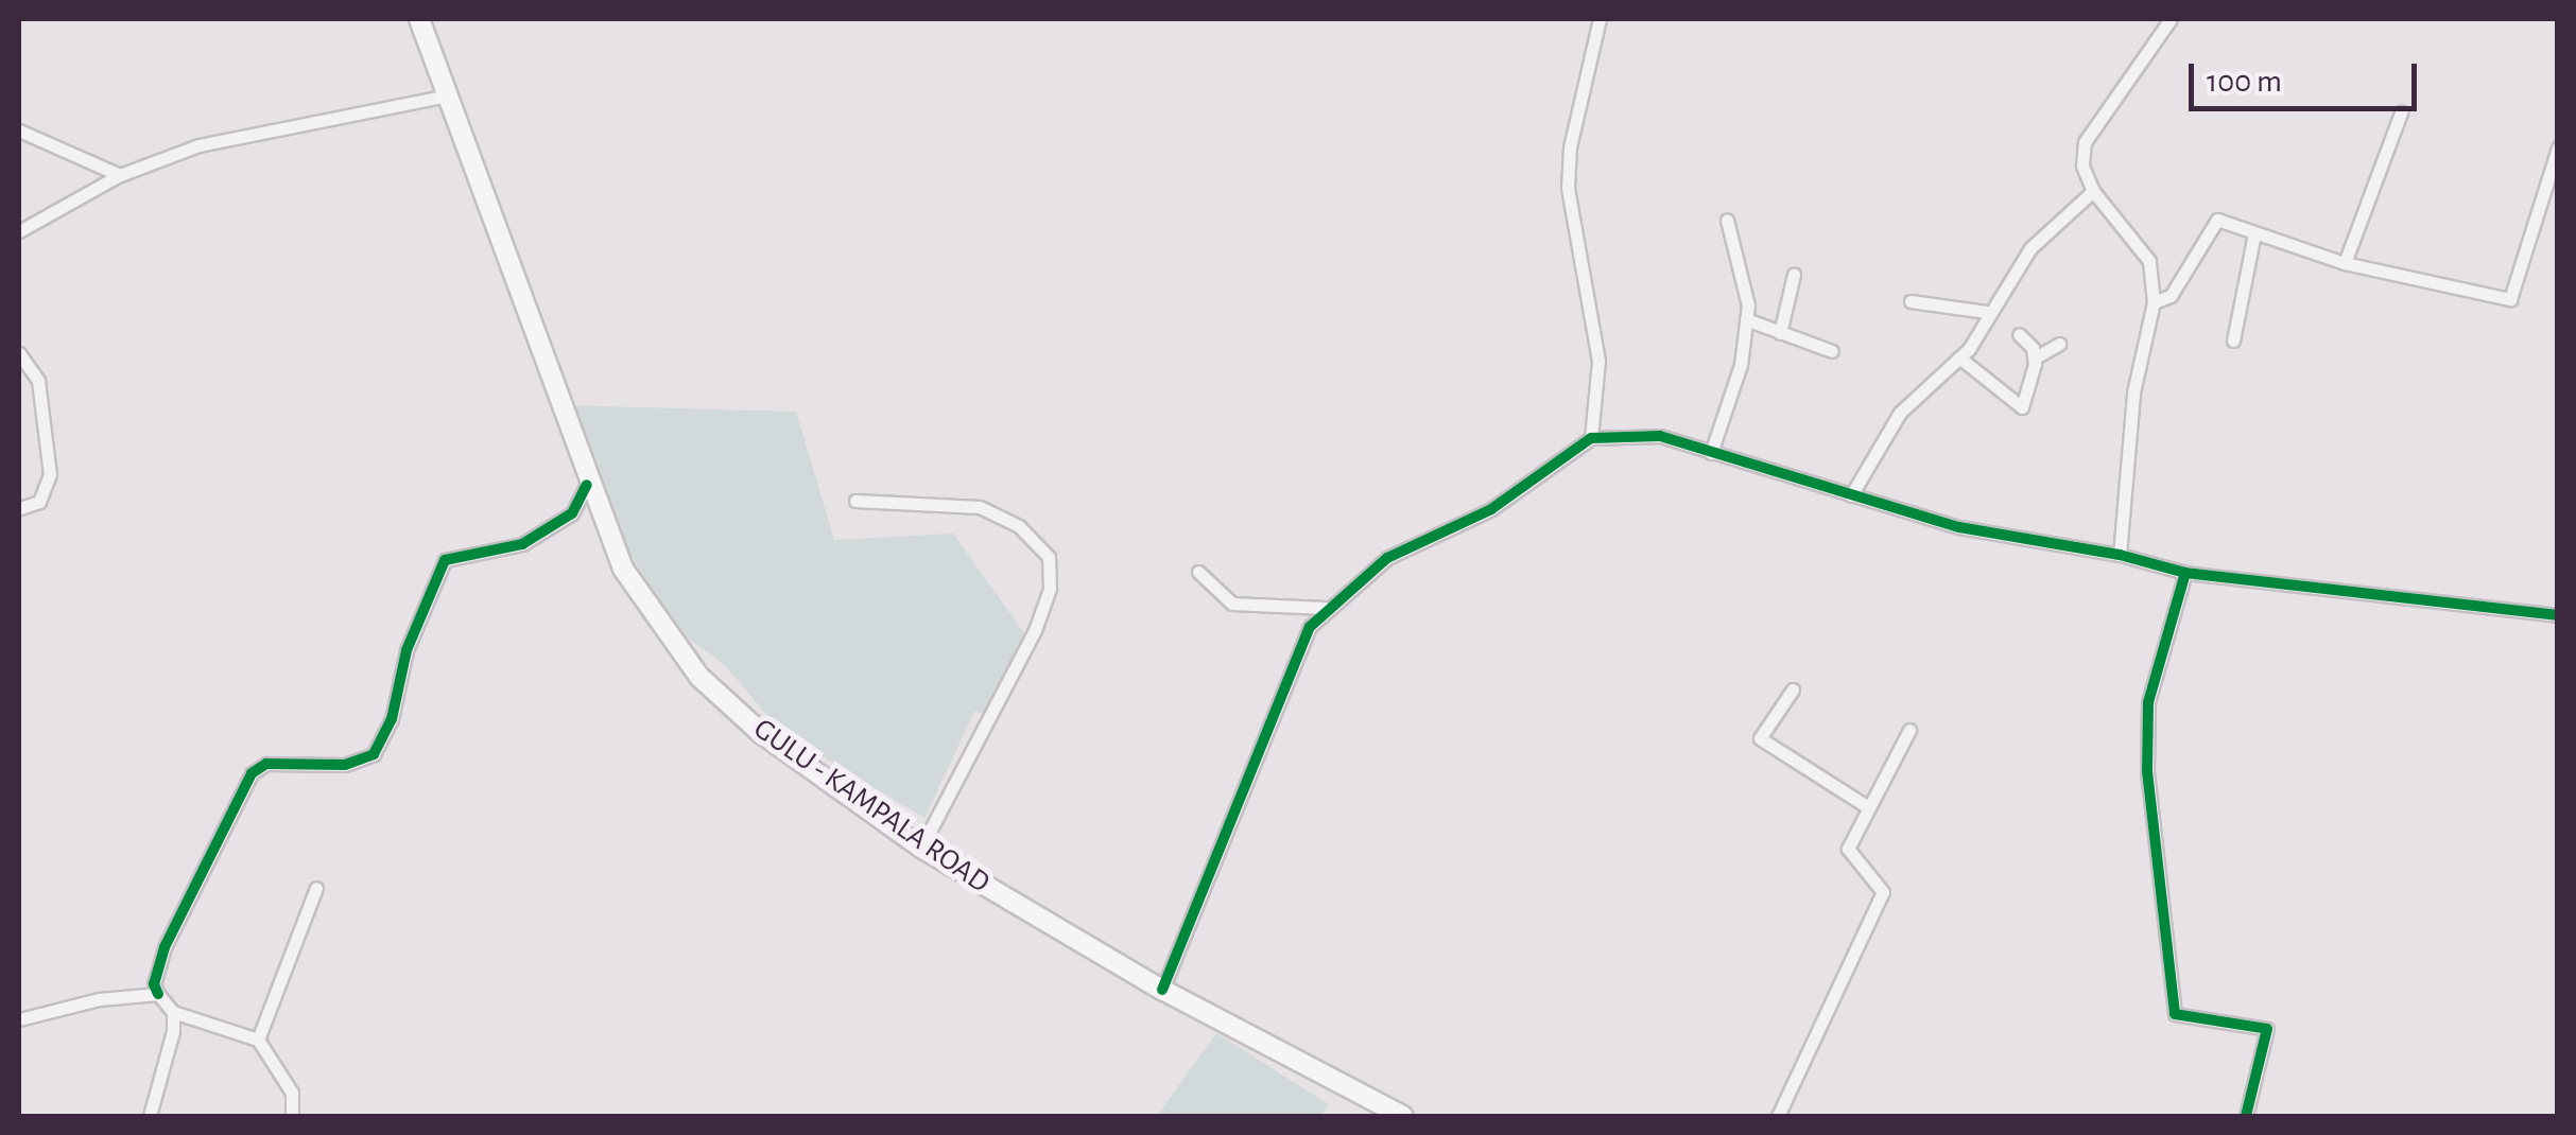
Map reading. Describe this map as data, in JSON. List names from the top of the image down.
{
  "streets": {
    "main road": ["GULU - KAMPALA ROAD"]
  },
  "scale_bar": "100 m"
}
